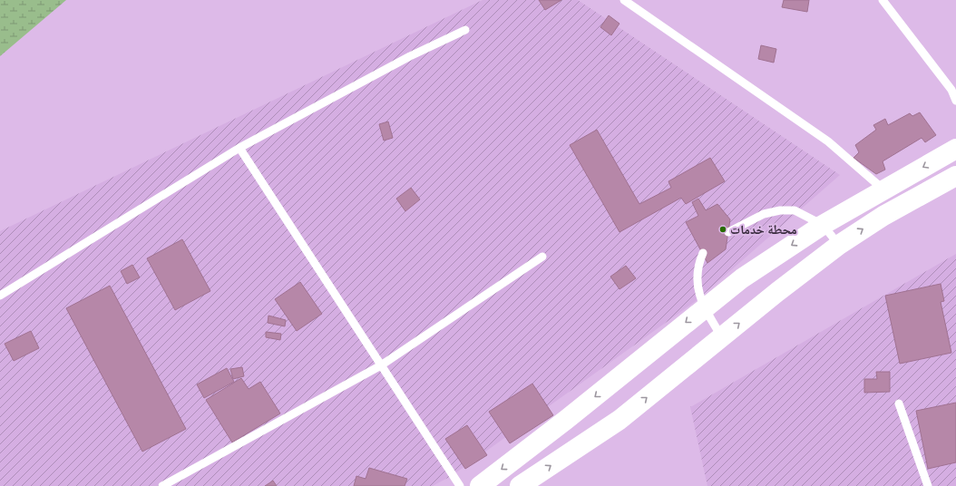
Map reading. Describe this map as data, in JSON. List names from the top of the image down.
{
  "places": ["محطة خدمات"]
}
